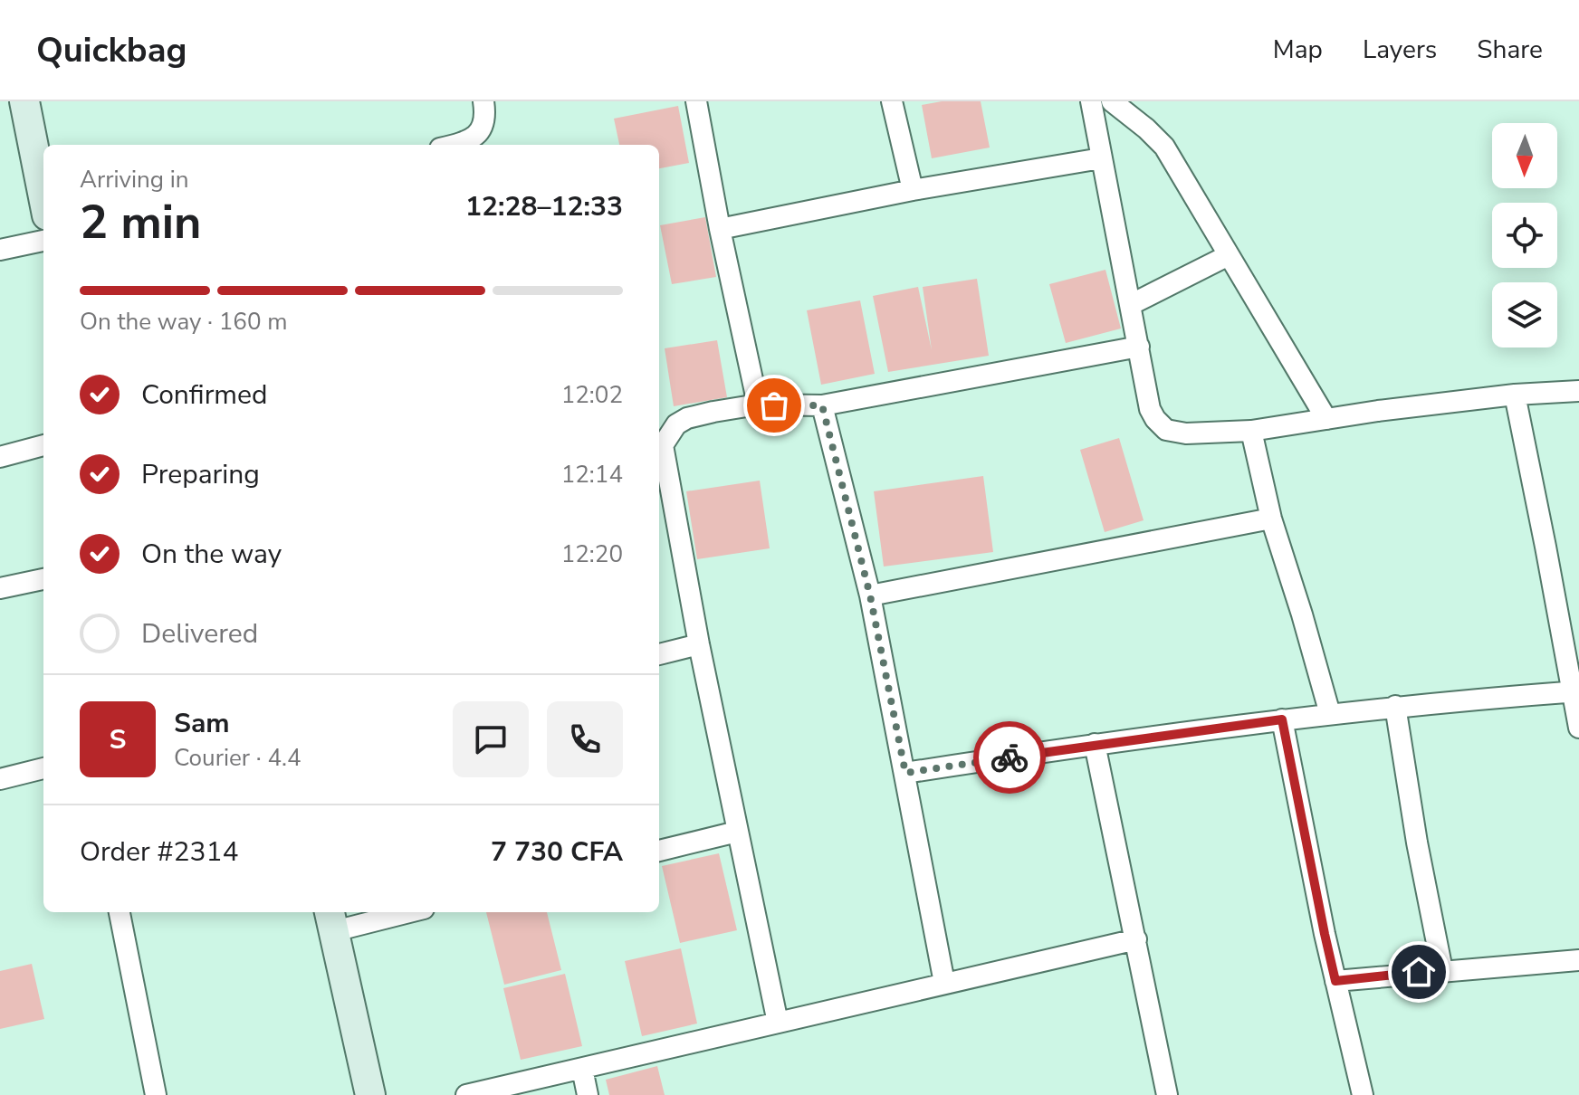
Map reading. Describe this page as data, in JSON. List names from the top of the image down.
{
  "north": "bottom",
  "page": {
    "header": "Quickbag",
    "nav": ["Map", "Layers", "Share"],
    "heading": ["2 min", "Arriving in", "12:28–12:33"],
    "panel": [
      "Sam",
      "Courier · 4.4",
      "Order #2314",
      "7 730 CFA"
    ],
    "bar": "On the way · 160 m",
    "list": [
      ["Confirmed", "12:02"],
      ["Preparing", "12:14"],
      ["On the way", "12:20"],
      "Delivered"
    ],
    "round": "S"
  }
}
